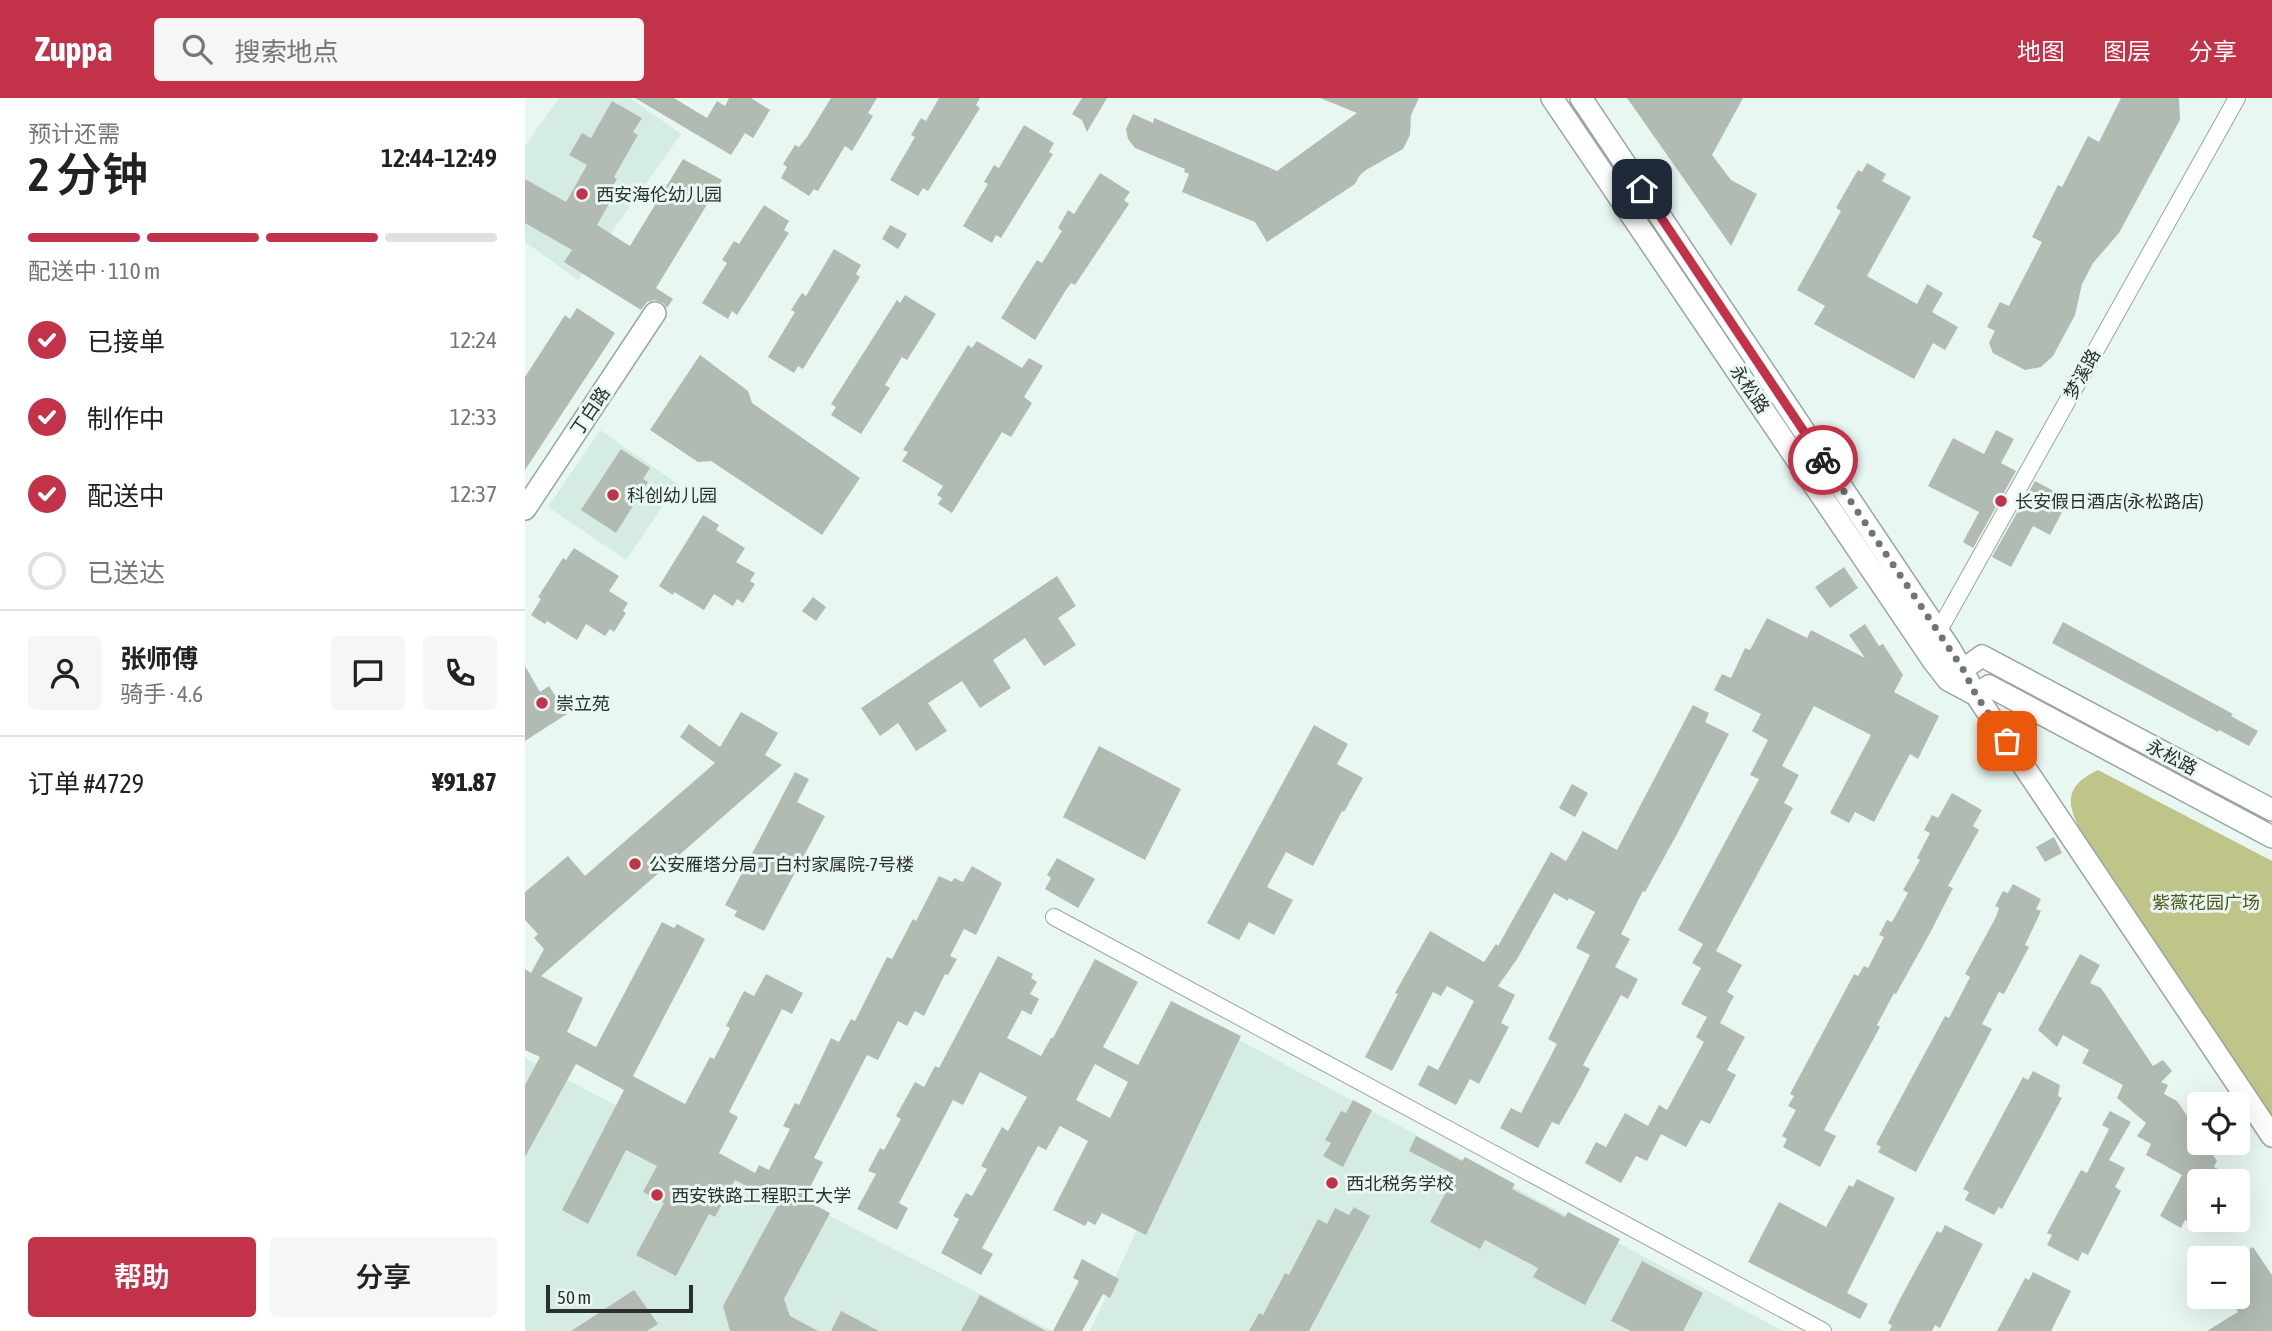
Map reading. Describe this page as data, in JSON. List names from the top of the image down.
{
  "streets": {
    "street": ["梦溪路", "永松路", "丁白路"]
  },
  "crossings": [
    ["梦溪路", "永松路"]
  ],
  "parks": ["紫薇花园广场"],
  "places": [
    "西安海伦幼儿园",
    "科创幼儿园",
    "长安假日酒店(永松路店)",
    "崇立苑",
    "公安雁塔分局丁白村家属院-7号楼",
    "西北税务学校",
    "西安铁路工程职工大学"
  ],
  "scale_bar": "50 m",
  "page": {
    "header": "Zuppa",
    "search": "搜索地点",
    "nav": ["地图", "图层", "分享"],
    "heading": ["2 分钟", "预计还需", "12:44–12:49"],
    "panel": [
      "张师傅",
      "骑手 · 4.6",
      "订单 #4729",
      "¥91.87"
    ],
    "bar": "配送中 · 110 m",
    "list": [
      ["已接单", "12:24"],
      ["制作中", "12:33"],
      ["配送中", "12:37"],
      "已送达"
    ],
    "map_buttons": ["+", "−"],
    "buttons": ["帮助", "分享"],
    "scale": "50 m"
  }
}
